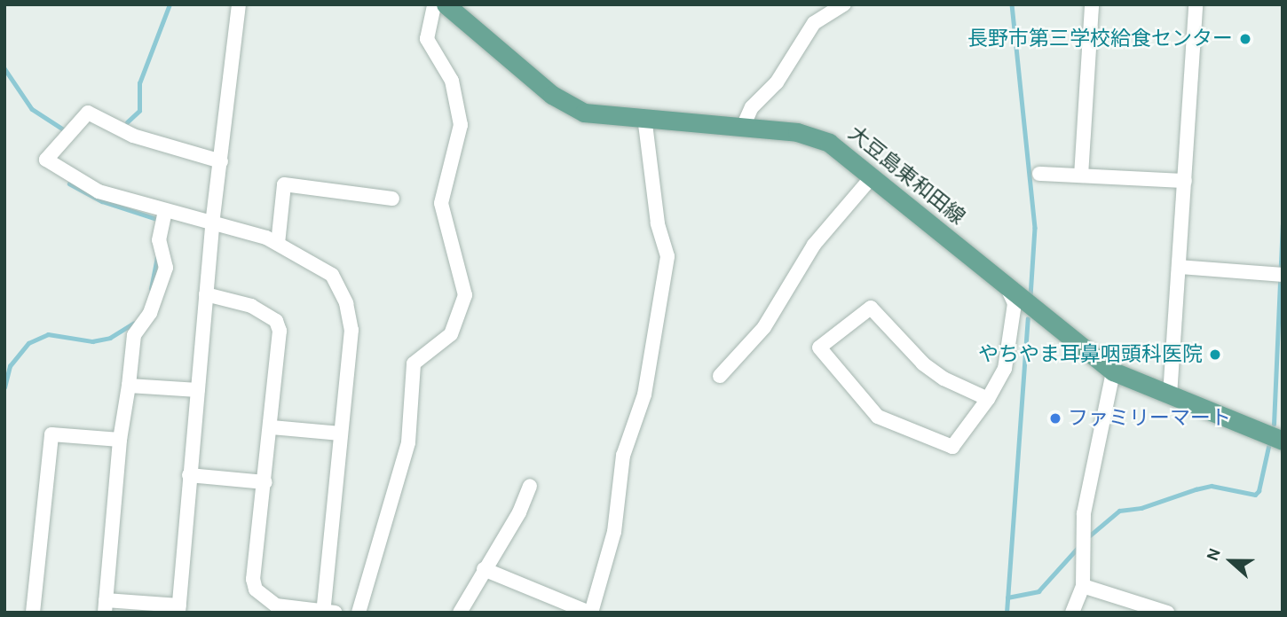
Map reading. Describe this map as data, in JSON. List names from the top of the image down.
{
  "streets": {
    "main road": ["大豆島東和田線"]
  },
  "places": ["長野市第三学校給食センター", "やちやま耳鼻咽頭科医院", "ファミリーマート"],
  "north": "left"
}
